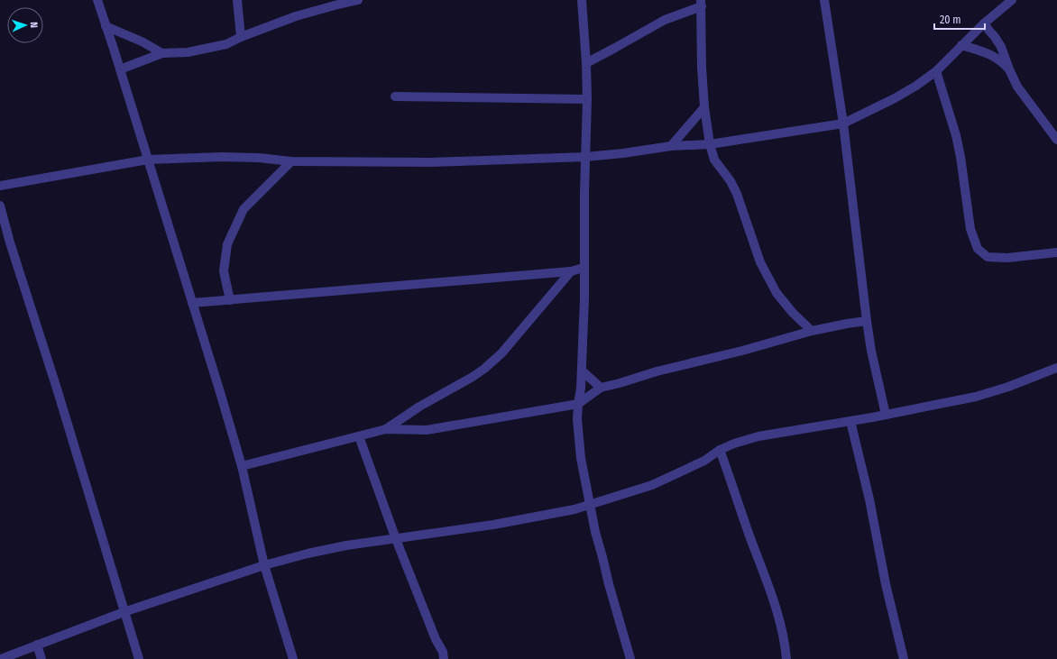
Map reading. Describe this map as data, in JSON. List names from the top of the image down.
{
  "scale_bar": "20 m",
  "north": "right"
}
